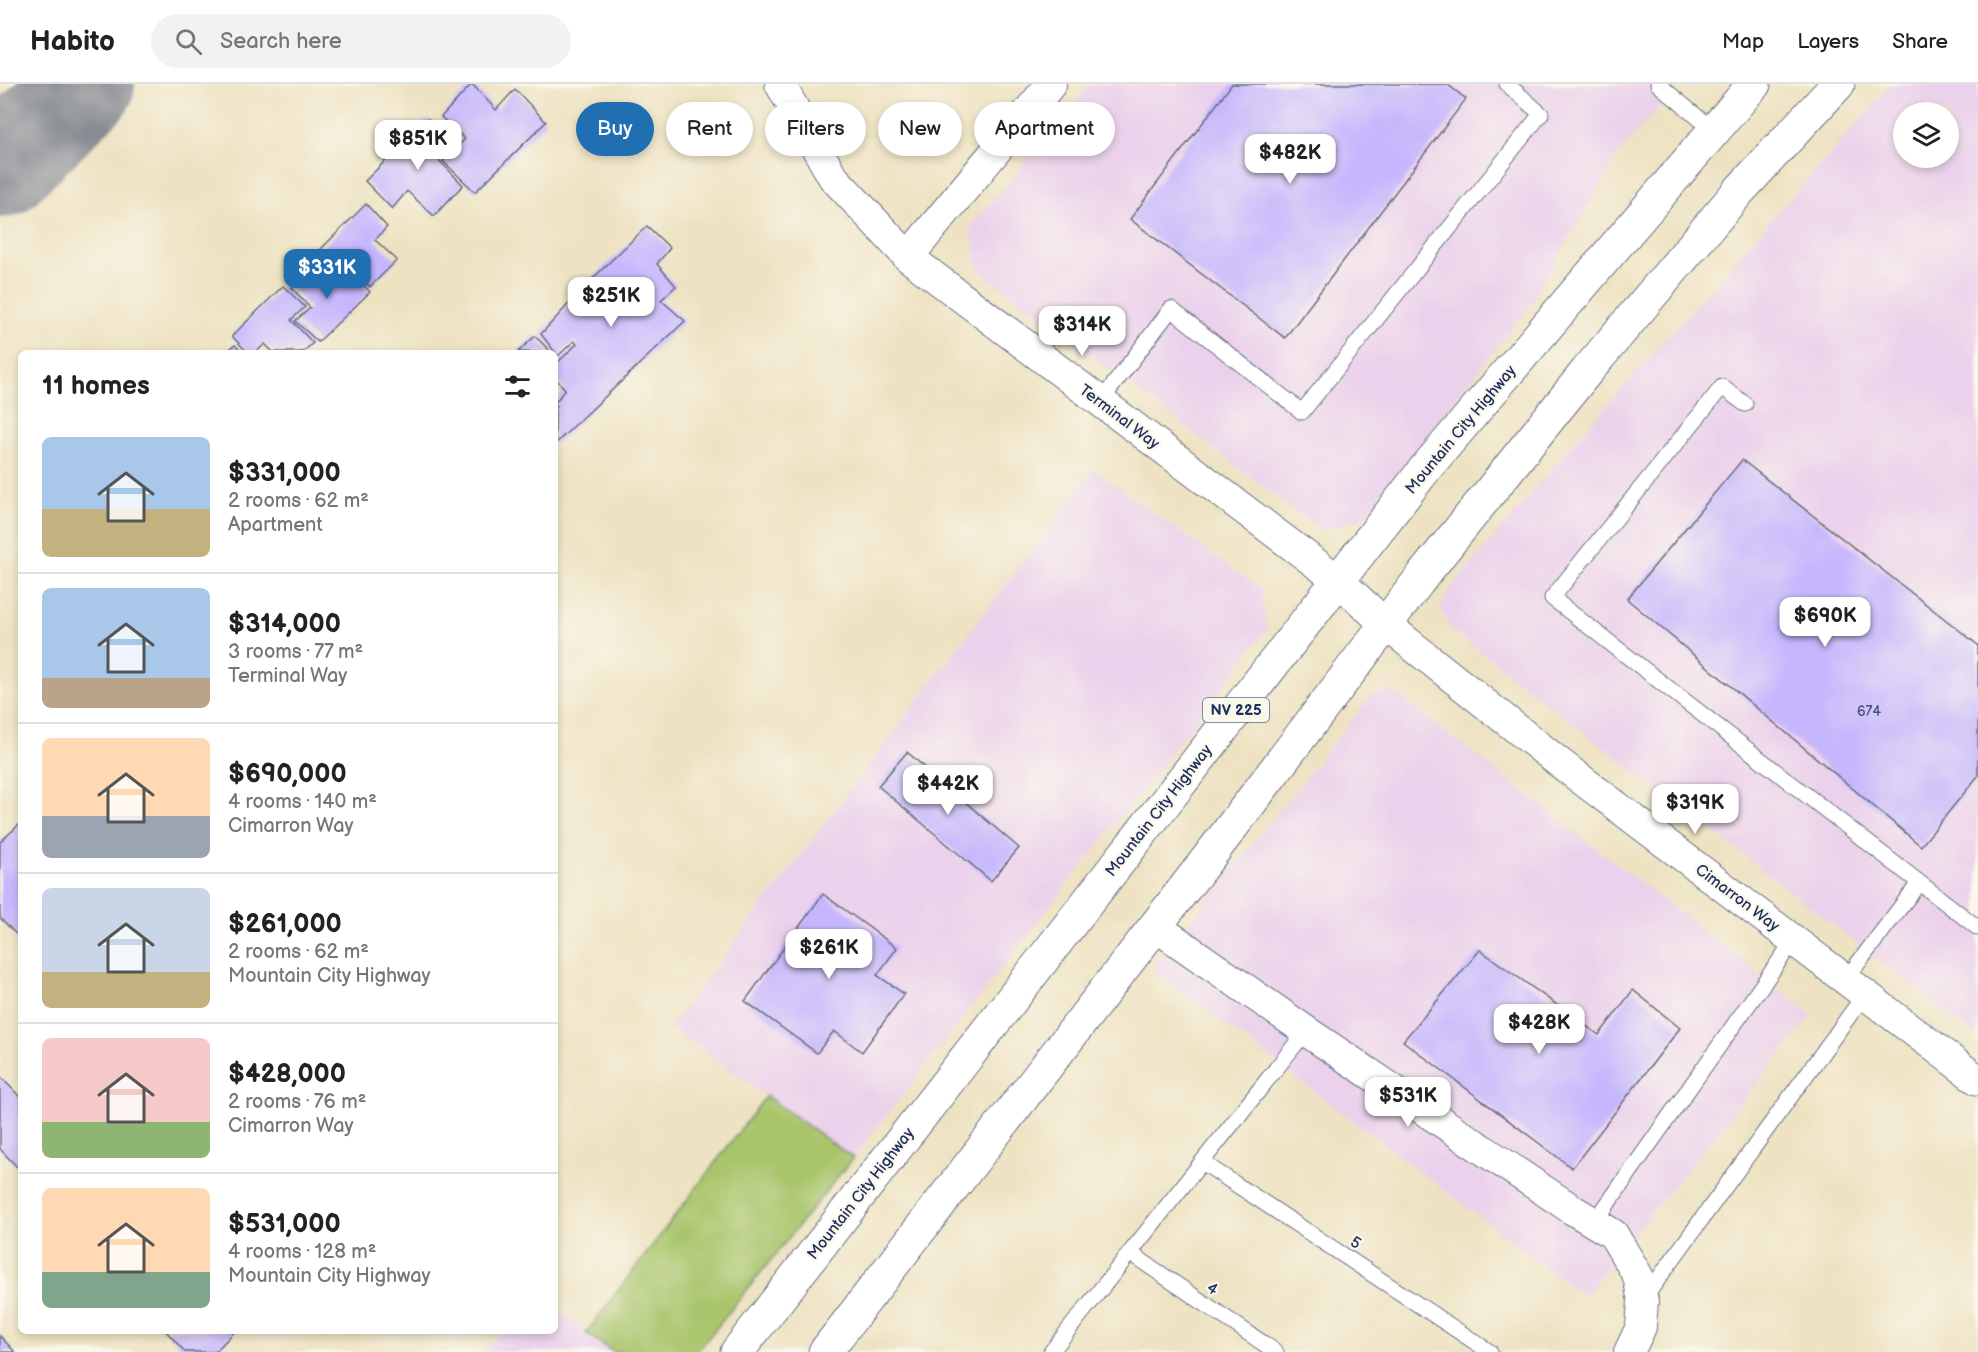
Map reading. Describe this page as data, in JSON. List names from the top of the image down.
{
  "streets": {
    "main road": ["Mountain City Highway", "NV 225"],
    "street": ["Terminal Way", "Cimarron Way"],
    "lane": ["5", "4"]
  },
  "crossings": [
    ["Terminal Way", "Mountain City Highway"],
    ["Terminal Way", "Cimarron Way"]
  ],
  "house_numbers": ["674"],
  "page": {
    "header": "Habito",
    "search": "Search here",
    "nav": ["Map", "Layers", "Share"],
    "chip": [
      "Buy",
      "Rent",
      "Filters",
      "New",
      "Apartment"
    ],
    "price": [
      "$851K",
      "$482K",
      "$331K",
      "$251K",
      "$314K",
      "$690K",
      "$442K",
      "$319K",
      "$261K",
      "$428K",
      "$531K"
    ],
    "heading": "11 homes",
    "list": [
      {
        "name": "$331,000",
        "note": "2 rooms · 62 m² · Apartment"
      },
      {
        "name": "$314,000",
        "note": "3 rooms · 77 m² · Terminal Way"
      },
      {
        "name": "$690,000",
        "note": "4 rooms · 140 m² · Cimarron Way"
      },
      {
        "name": "$261,000",
        "note": "2 rooms · 62 m² · Mountain City Highway"
      },
      {
        "name": "$428,000",
        "note": "2 rooms · 76 m² · Cimarron Way"
      },
      {
        "name": "$531,000",
        "note": "4 rooms · 128 m² · Mountain City Highway"
      }
    ]
  }
}
